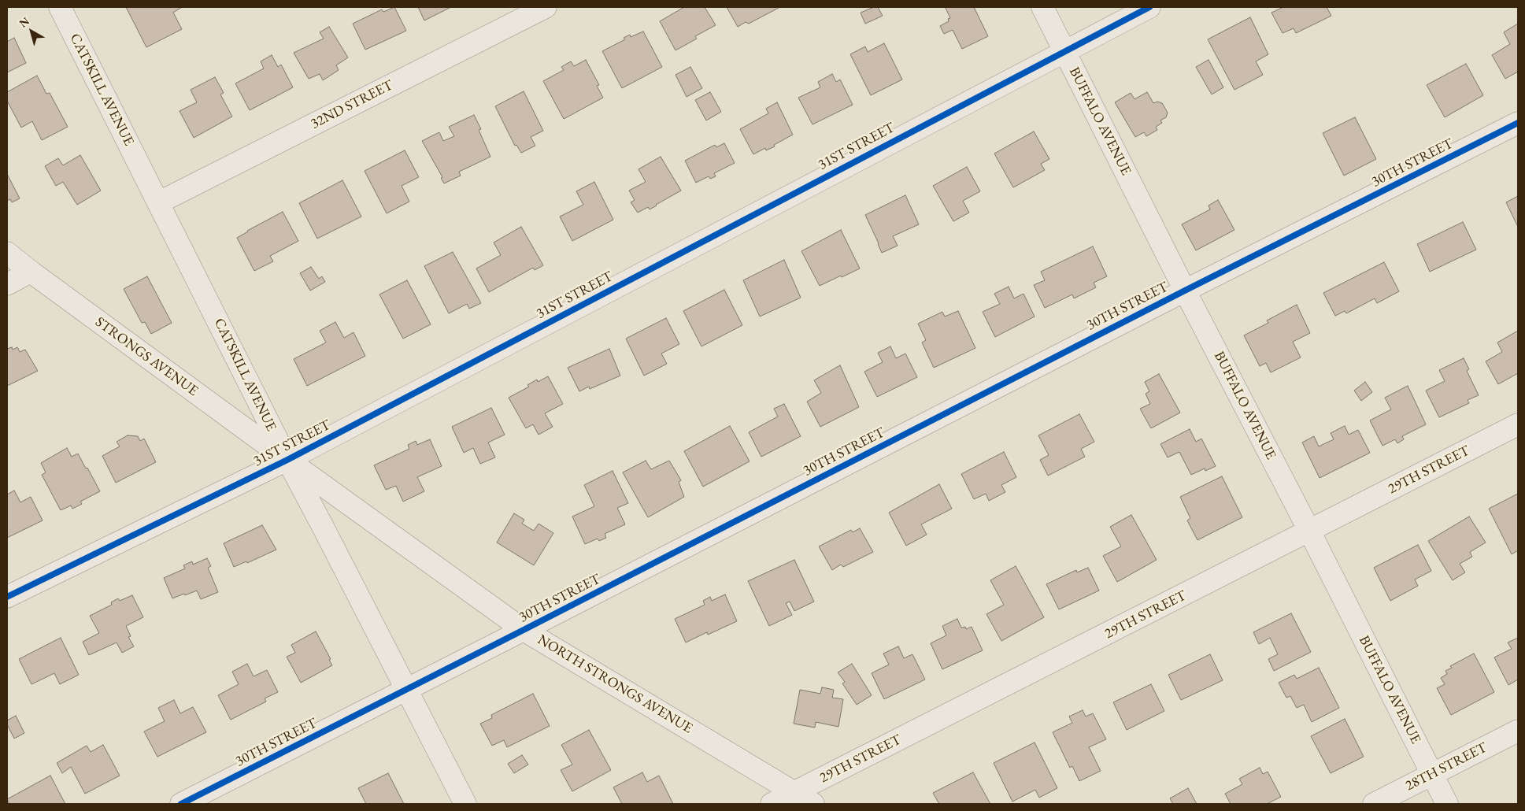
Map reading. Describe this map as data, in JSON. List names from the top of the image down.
{
  "streets": {
    "street": [
      "CATSKILL AVENUE",
      "32ND STREET",
      "BUFFALO AVENUE",
      "31ST STREET",
      "30TH STREET",
      "STRONGS AVENUE",
      "29TH STREET",
      "NORTH STRONGS AVENUE",
      "28TH STREET"
    ]
  },
  "crossings": [
    ["CATSKILL AVENUE", "32ND STREET"],
    ["CATSKILL AVENUE", "31ST STREET"],
    ["CATSKILL AVENUE", "30TH STREET"],
    ["CATSKILL AVENUE", "STRONGS AVENUE"],
    ["CATSKILL AVENUE", "NORTH STRONGS AVENUE"],
    ["BUFFALO AVENUE", "31ST STREET"],
    ["BUFFALO AVENUE", "30TH STREET"],
    ["BUFFALO AVENUE", "29TH STREET"],
    ["BUFFALO AVENUE", "28TH STREET"],
    ["31ST STREET", "STRONGS AVENUE"],
    ["31ST STREET", "NORTH STRONGS AVENUE"],
    ["30TH STREET", "NORTH STRONGS AVENUE"],
    ["STRONGS AVENUE", "NORTH STRONGS AVENUE"],
    ["29TH STREET", "NORTH STRONGS AVENUE"]
  ],
  "north": "top left"
}
